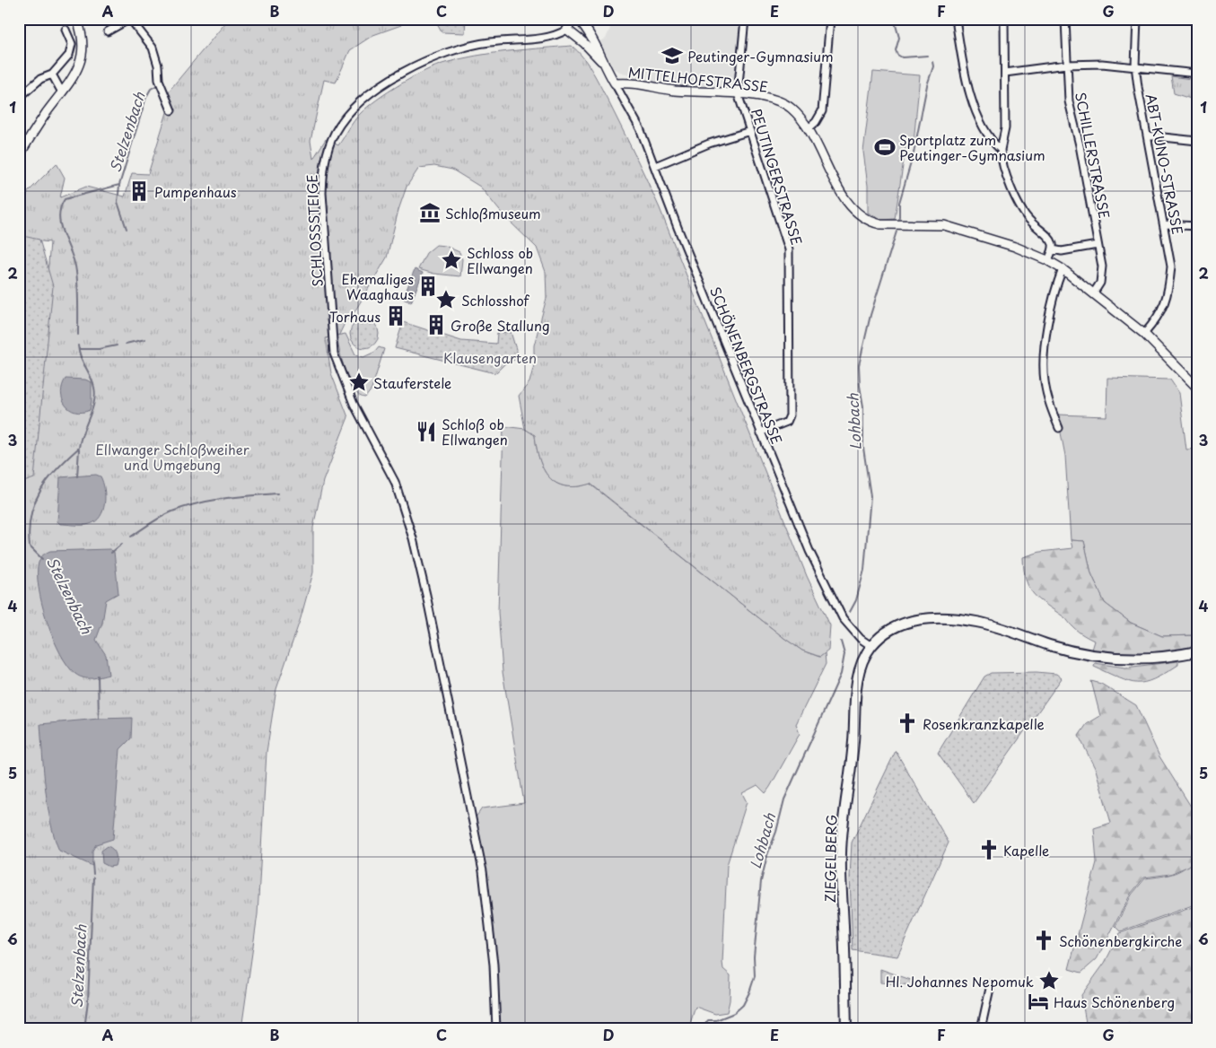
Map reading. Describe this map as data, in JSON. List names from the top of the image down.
{
  "streets": {
    "main road": ["ZIEGELBERG"],
    "street": [
      "MITTELHOFSTRASSE",
      "SCHILLERSTRASSE",
      "ABT-KUNO-STRASSE",
      "PEUTINGERSTRASSE",
      "SCHLOSSSTEIGE",
      "SCHÖNENBERGSTRASSE"
    ]
  },
  "crossings": [
    ["MITTELHOFSTRASSE", "SCHILLERSTRASSE"],
    ["MITTELHOFSTRASSE", "ABT-KUNO-STRASSE"],
    ["MITTELHOFSTRASSE", "PEUTINGERSTRASSE"],
    ["MITTELHOFSTRASSE", "SCHLOSSSTEIGE"],
    ["MITTELHOFSTRASSE", "SCHÖNENBERGSTRASSE"],
    ["PEUTINGERSTRASSE", "SCHÖNENBERGSTRASSE"],
    ["SCHÖNENBERGSTRASSE", "ZIEGELBERG"]
  ],
  "water": ["Stelzenbach", "Lohbach"],
  "parks": ["Klausengarten", "Ellwanger Schloßweiher und Umgebung"],
  "places": {
    "school or university": ["Peutinger-Gymnasium"],
    "sports": ["Sportplatz zum Peutinger-Gymnasium"],
    "building": [
      "Pumpenhaus",
      "Ehemaliges Waaghaus",
      "Torhaus",
      "Große Stallung"
    ],
    "museum": ["Schloßmuseum"],
    "place": [
      "Schloss ob Ellwangen",
      "Schlosshof",
      "Stauferstele",
      "Hl. Johannes Nepomuk"
    ],
    "restaurant": ["Schloß ob Ellwangen"],
    "church": ["Rosenkranzkapelle", "Kapelle", "Schönenbergkirche"],
    "hotel": ["Haus Schönenberg"]
  },
  "grid": {
    "columns": [
      "A",
      "B",
      "C",
      "D",
      "E",
      "F",
      "G"
    ],
    "rows": [
      "1",
      "2",
      "3",
      "4",
      "5",
      "6"
    ]
  }
}
